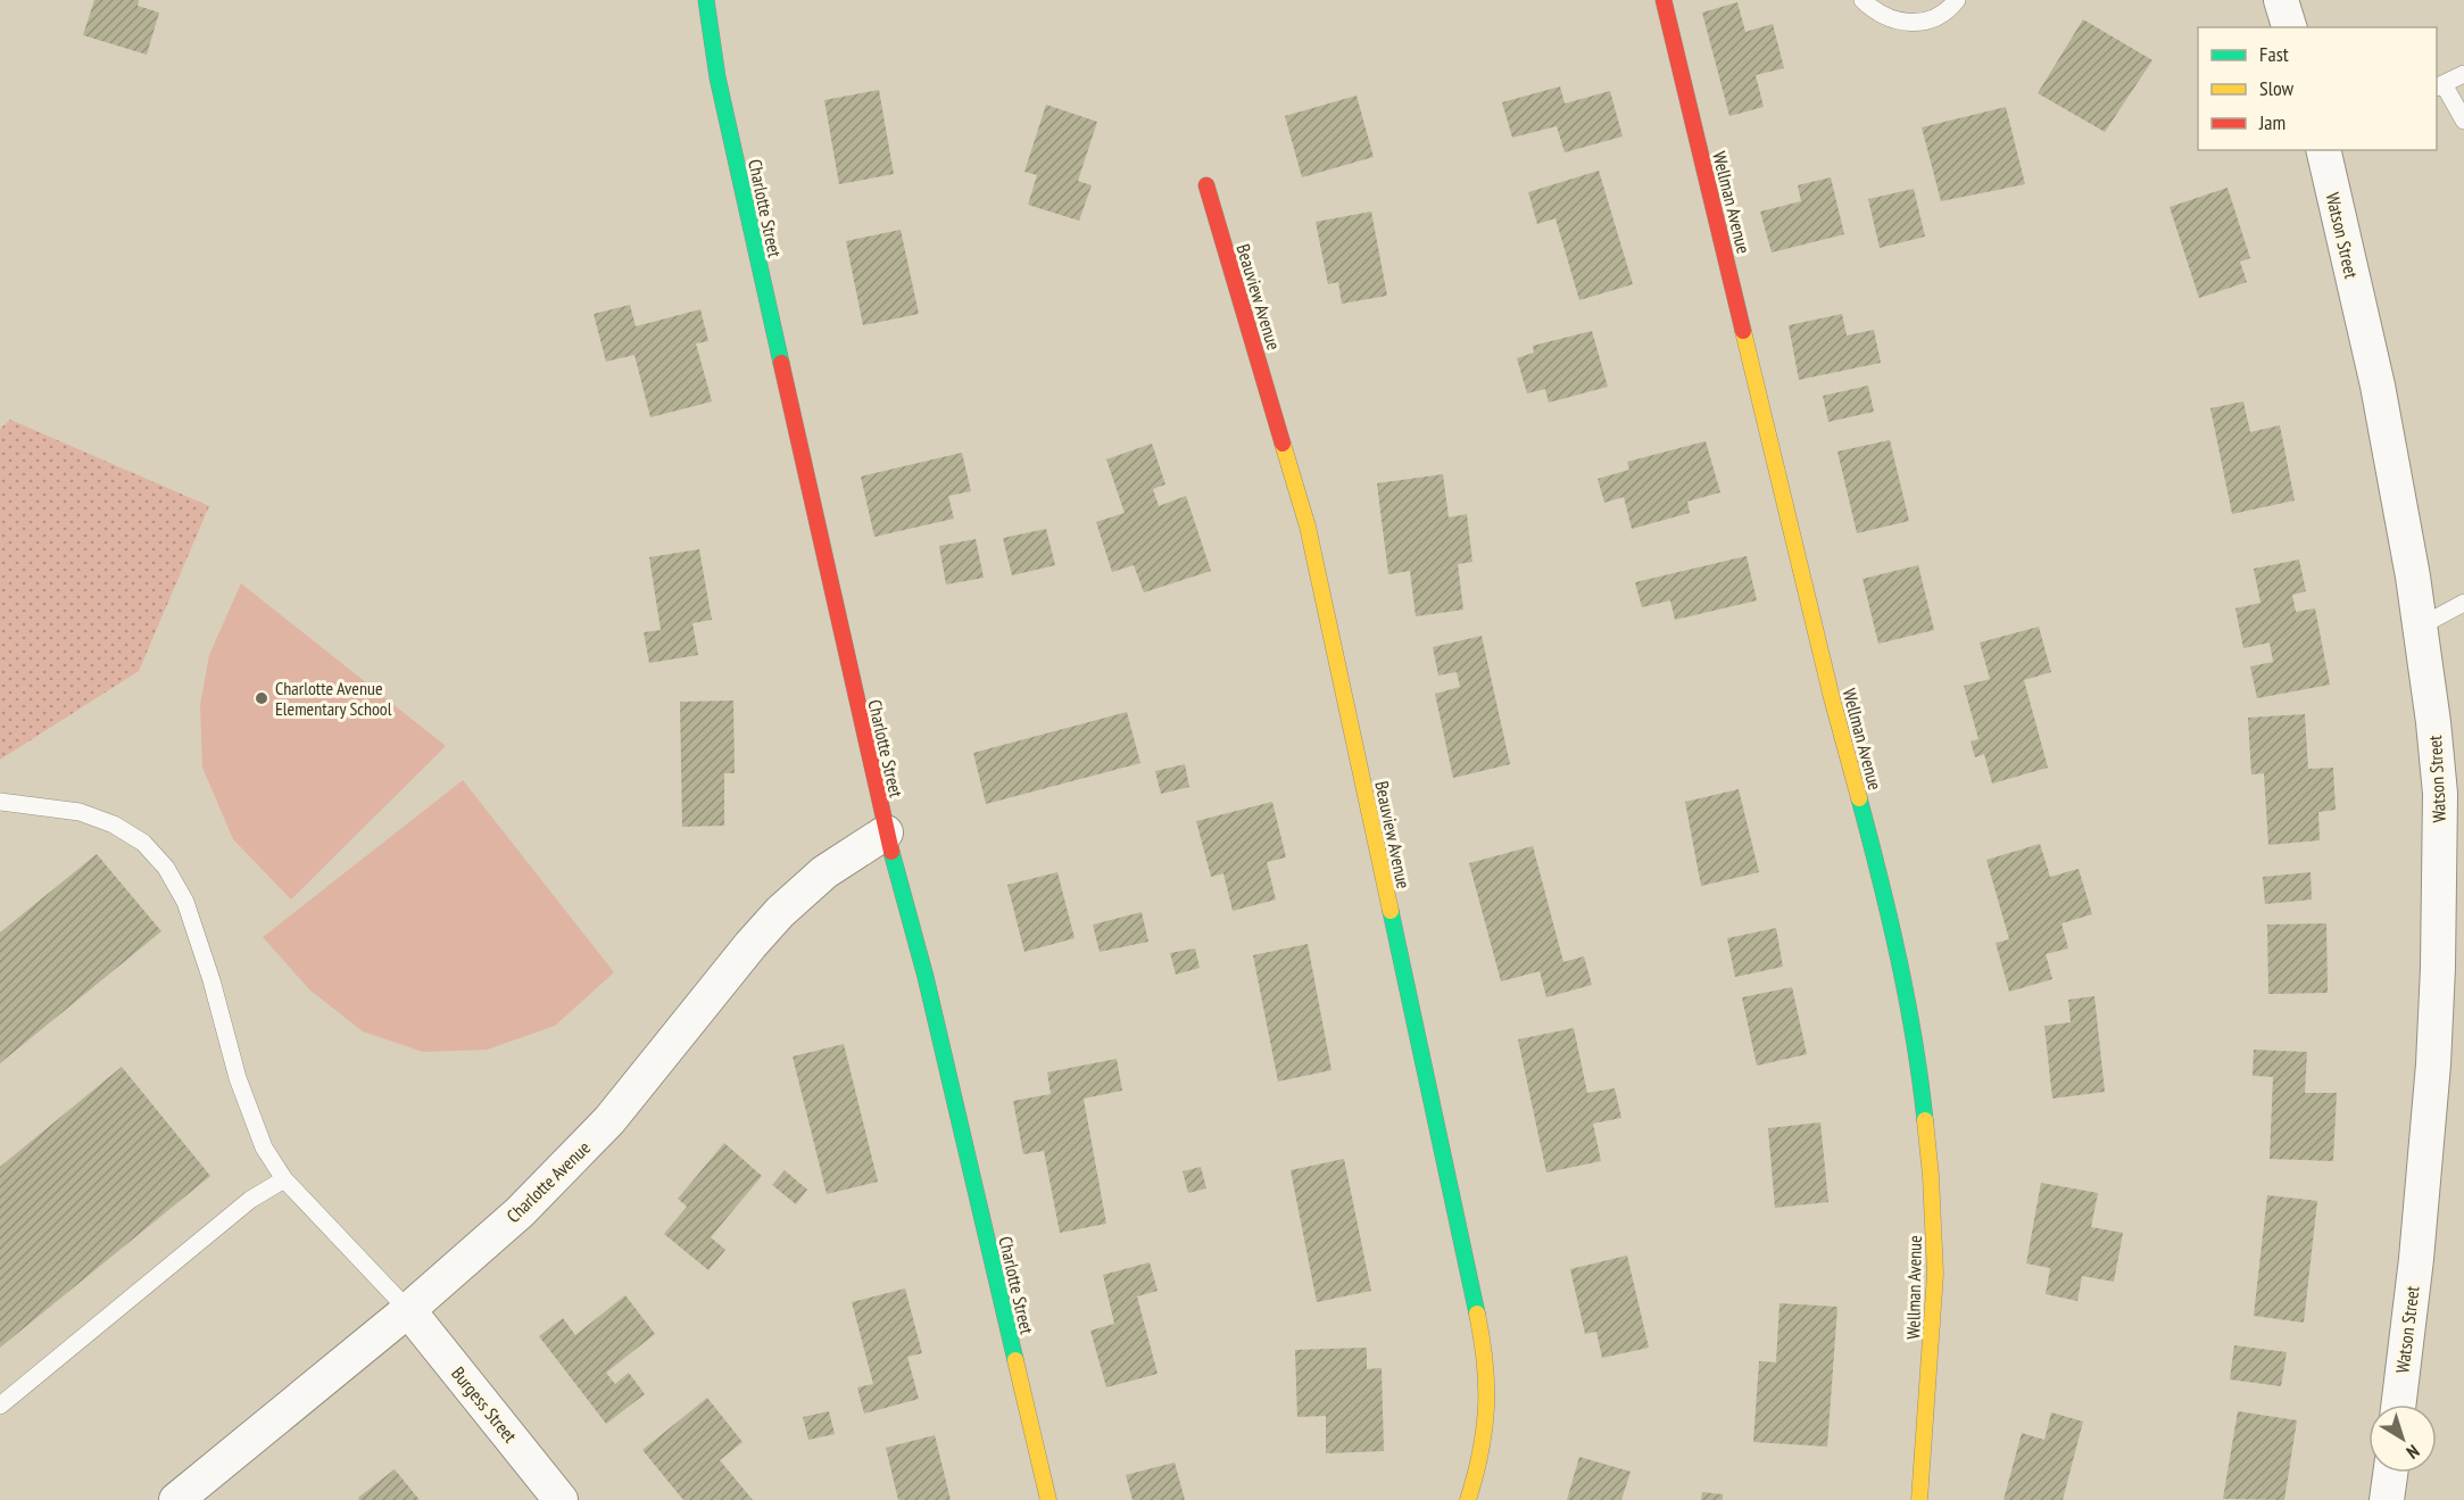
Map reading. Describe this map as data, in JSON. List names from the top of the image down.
{
  "streets": {
    "street": [
      "Wellman Avenue",
      "Charlotte Street",
      "Watson Street",
      "Beauview Avenue",
      "Charlotte Avenue",
      "Burgess Street"
    ]
  },
  "crossings": [
    ["Charlotte Street", "Charlotte Avenue"],
    ["Charlotte Avenue", "Burgess Street"]
  ],
  "places": ["Charlotte Avenue Elementary School"],
  "legend": ["Fast", "Slow", "Jam"],
  "north": "bottom right"
}
